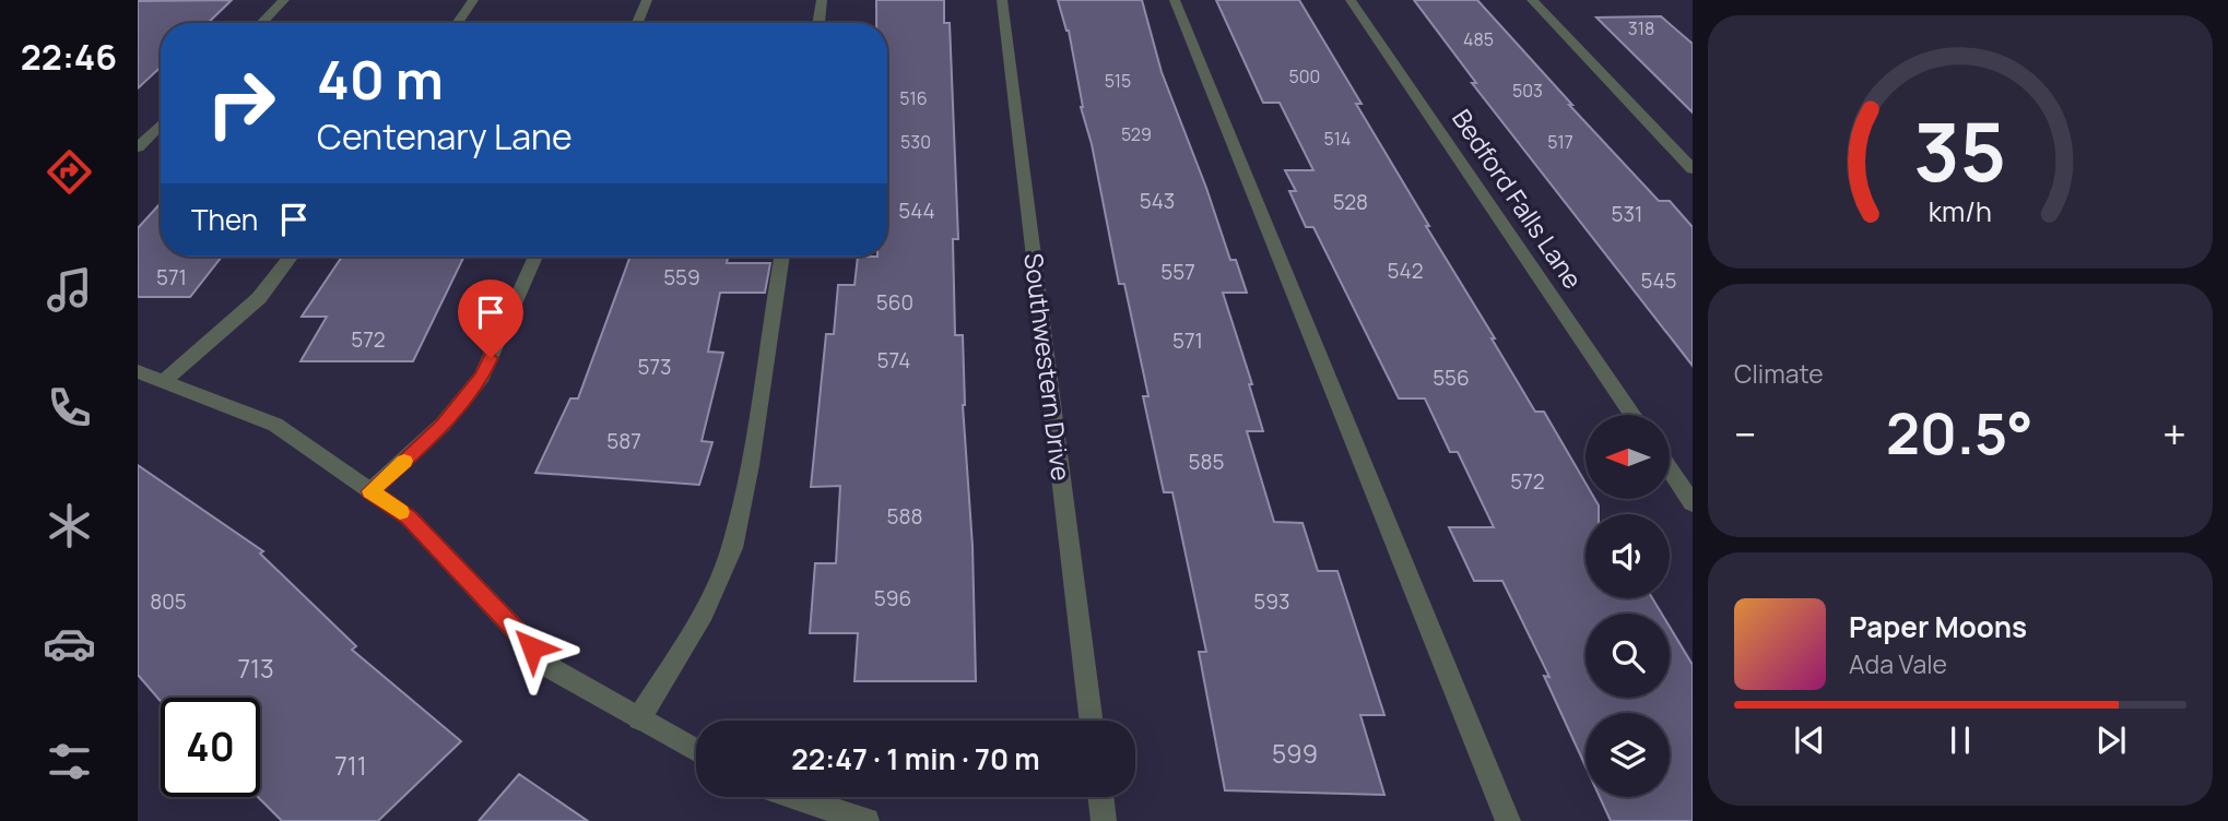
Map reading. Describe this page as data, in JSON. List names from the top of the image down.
{
  "streets": {
    "street": ["Bedford Falls Lane", "Southwestern Drive"]
  },
  "house_numbers": [
    "318",
    "485",
    "500",
    "515",
    "503",
    "516",
    "529",
    "514",
    "530",
    "517",
    "543",
    "528",
    "544",
    "531",
    "542",
    "557",
    "571",
    "559",
    "545",
    "560",
    "572",
    "571",
    "574",
    "573",
    "556",
    "587",
    "585",
    "572",
    "588",
    "596",
    "805",
    "593",
    "713",
    "599",
    "711"
  ],
  "north": "left",
  "page": {
    "tabs": "22:46",
    "turn": ["40 m", "Centenary Lane"],
    "then": "Then",
    "tile": "Climate",
    "heat": ["−", "20.5°", "+"],
    "song": ["Paper Moons", "Ada Vale"],
    "limit": "40",
    "trip": "22:47 · 1 min · 70 m",
    "gauge": ["35", "km/h"]
  }
}
